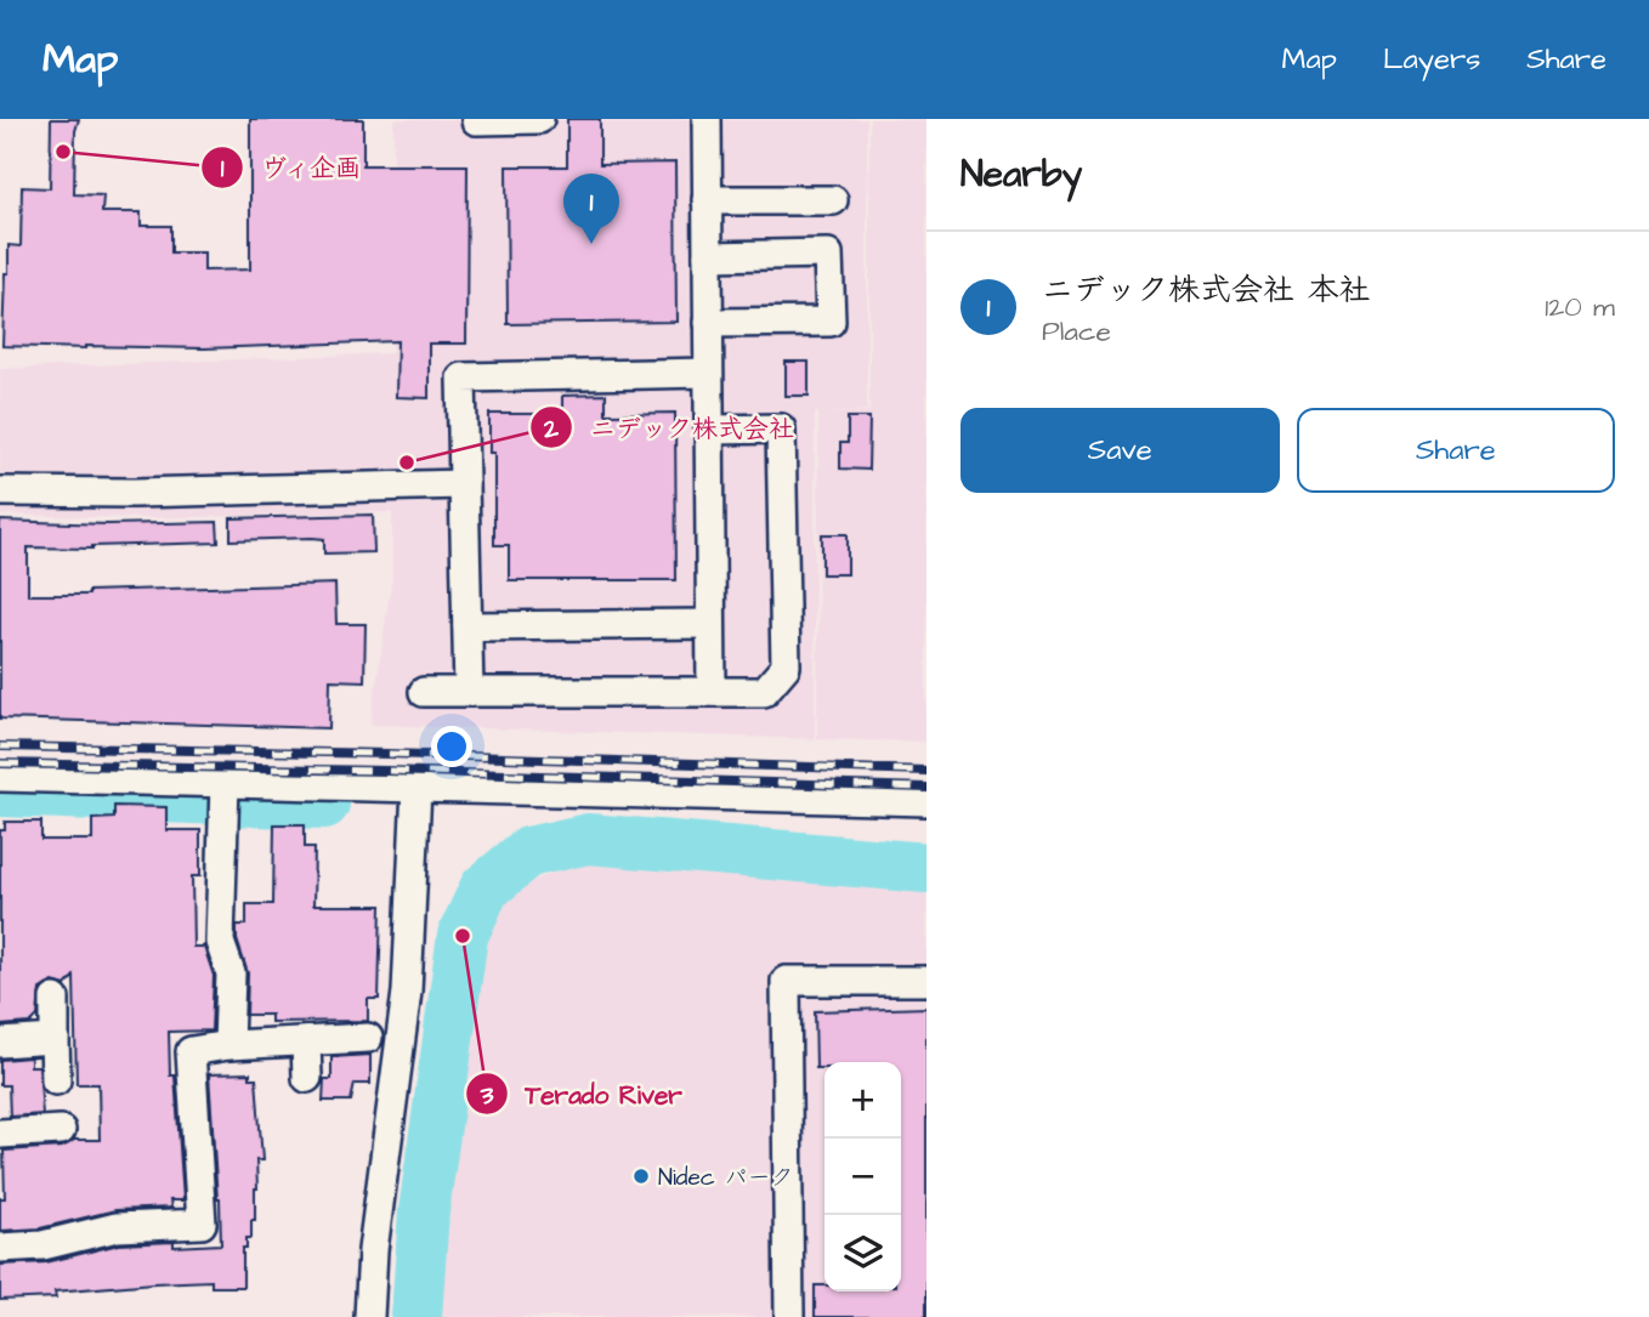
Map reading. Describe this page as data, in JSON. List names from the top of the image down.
{
  "places": [
    "ヴィ企画",
    "ニデック株式会社",
    "Terado River",
    "Nidec パーク"
  ],
  "page": {
    "header": "Map",
    "nav": ["Map", "Layers", "Share"],
    "heading": "Nearby",
    "pins": "1",
    "list": [
      {
        "mark": "1",
        "name": "ニデック株式会社 本社",
        "note": "Place",
        "value": "120 m"
      }
    ],
    "buttons": ["Save", "Share"],
    "map_buttons": ["+", "−"]
  }
}
